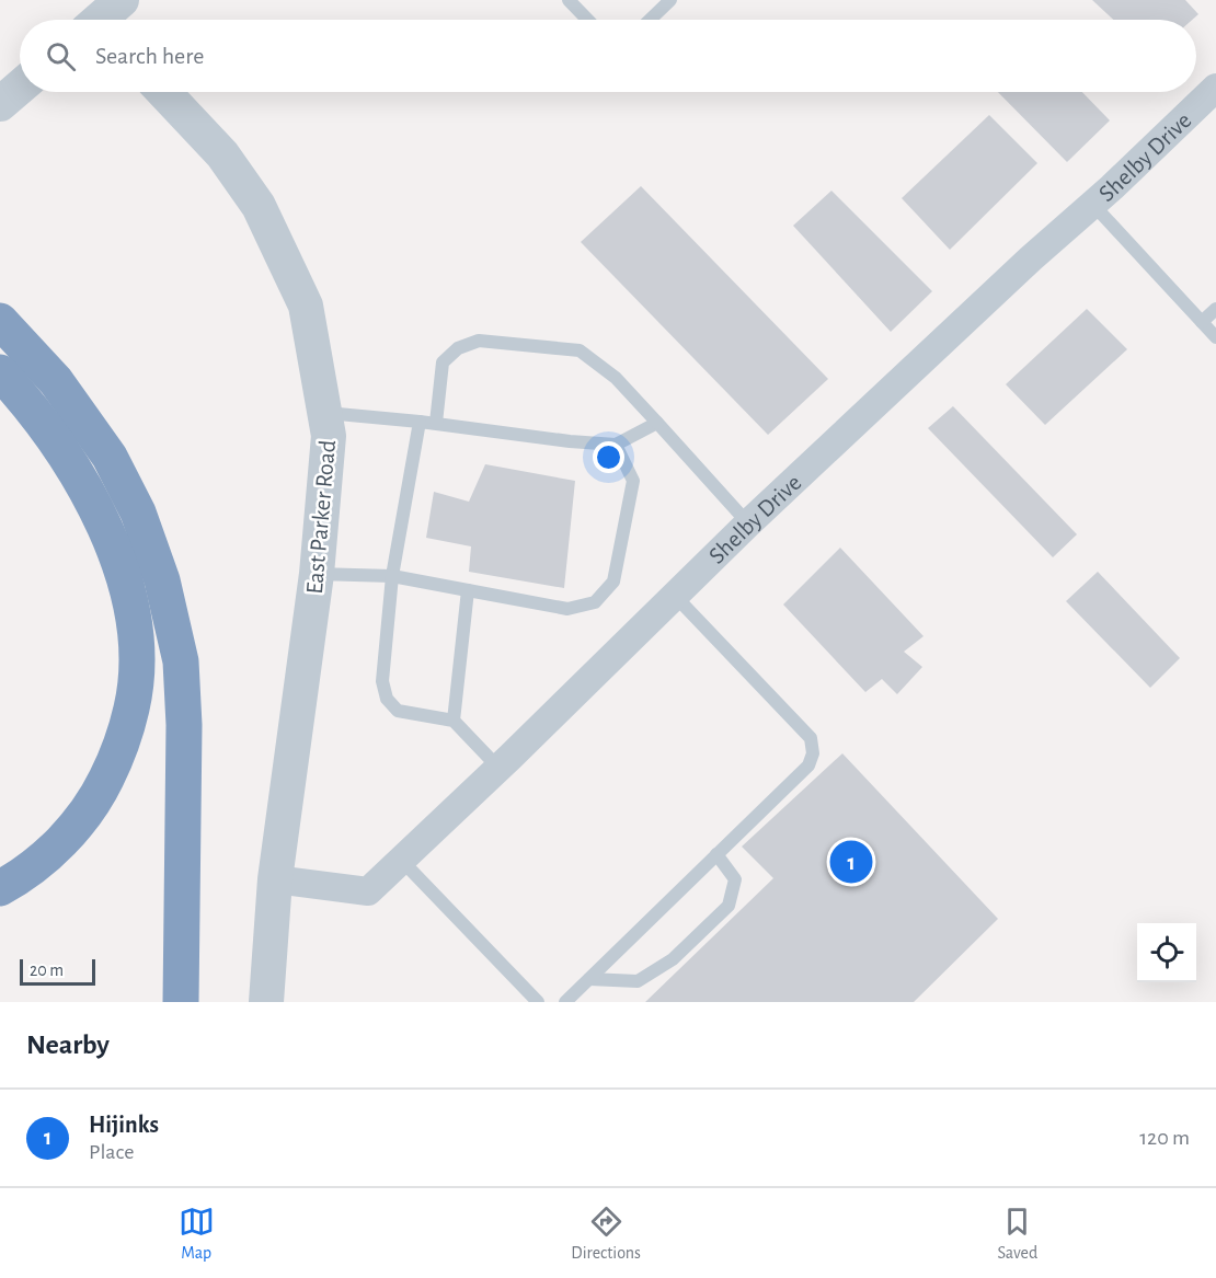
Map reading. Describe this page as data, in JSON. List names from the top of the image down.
{
  "streets": {
    "street": ["Shelby Drive", "East Parker Road"]
  },
  "crossings": [
    ["Shelby Drive", "East Parker Road"]
  ],
  "scale_bar": "20 m",
  "page": {
    "search": "Search here",
    "pins": "1",
    "scale": "20 m",
    "heading": "Nearby",
    "list": [
      {
        "mark": "1",
        "name": "Hijinks",
        "note": "Place",
        "value": "120 m"
      }
    ],
    "nav": ["Map", "Directions", "Saved"]
  }
}
